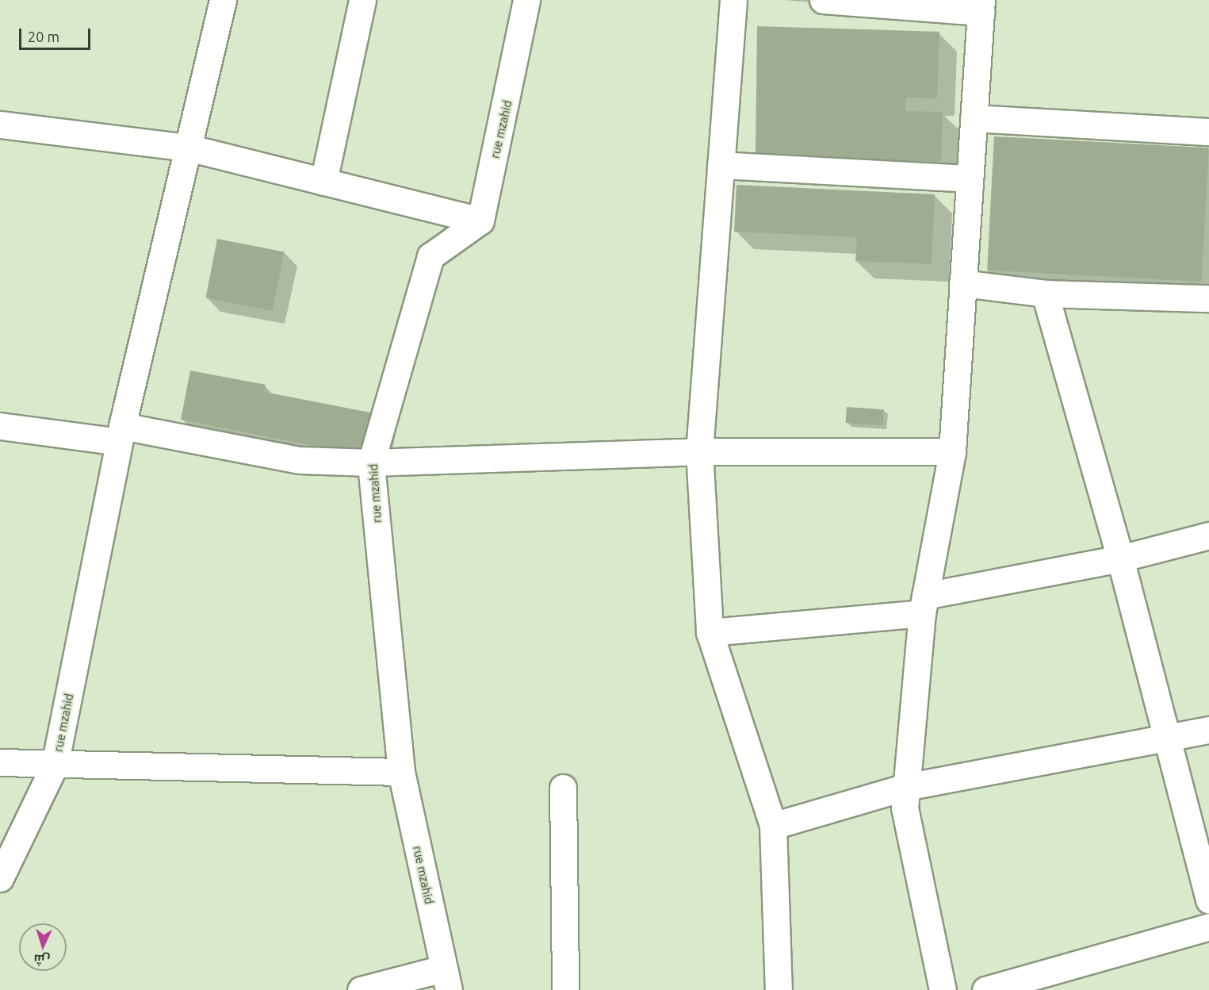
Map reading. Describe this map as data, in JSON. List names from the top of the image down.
{
  "streets": {
    "street": ["rue mzahid"]
  },
  "scale_bar": "20 m",
  "north": "bottom"
}
